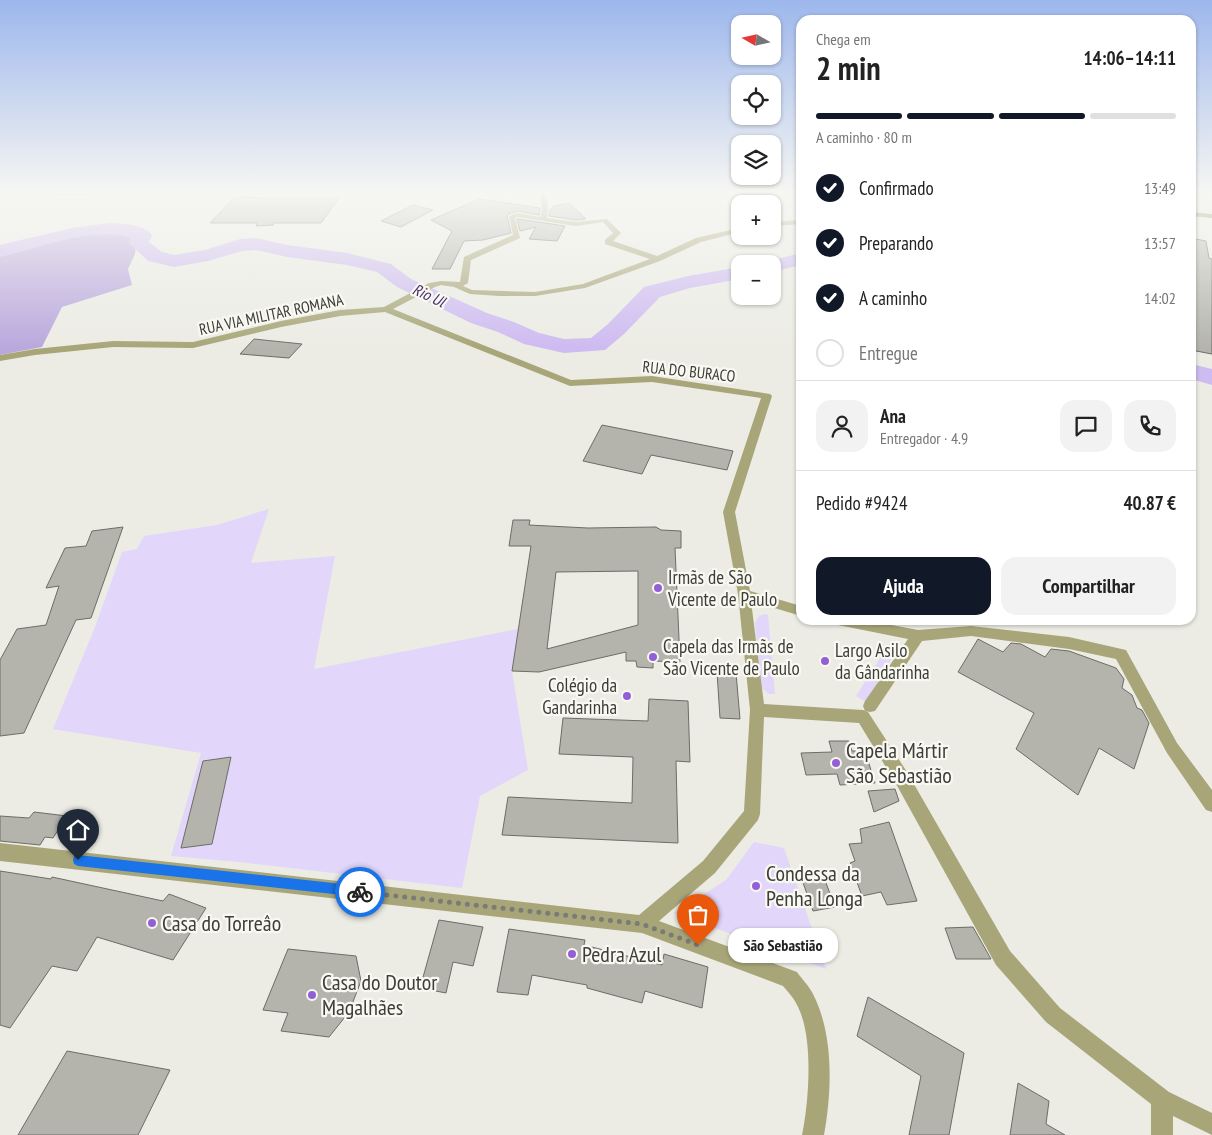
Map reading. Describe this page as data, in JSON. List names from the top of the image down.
{
  "streets": {
    "street": ["RUA VIA MILITAR ROMANA", "RUA DO BURACO"]
  },
  "crossings": [
    ["RUA VIA MILITAR ROMANA", "RUA DO BURACO"]
  ],
  "water": ["Rio Ul"],
  "places": [
    "Irmãs de São Vicente de Paulo",
    "Capela das Irmãs de São Vicente de Paulo",
    "Largo Asilo da Gândarinha",
    "Colégio da Gandarinha",
    "Capela Mártir São Sebastião",
    "Condessa da Penha Longa",
    "Casa do Torreâo",
    "São Sebastião",
    "Pedra Azul",
    "Casa do Doutor Magalhães"
  ],
  "north": "left",
  "page": {
    "map_buttons": ["+", "−"],
    "heading": ["2 min", "Chega em", "14:06–14:11"],
    "panel": [
      "Ana",
      "Entregador · 4.9",
      "Pedido #9424",
      "40.87 €"
    ],
    "bar": "A caminho · 80 m",
    "list": [
      ["Confirmado", "13:49"],
      ["Preparando", "13:57"],
      ["A caminho", "14:02"],
      "Entregue"
    ],
    "buttons": ["Ajuda", "Compartilhar"],
    "bubble": "São Sebastião"
  }
}
